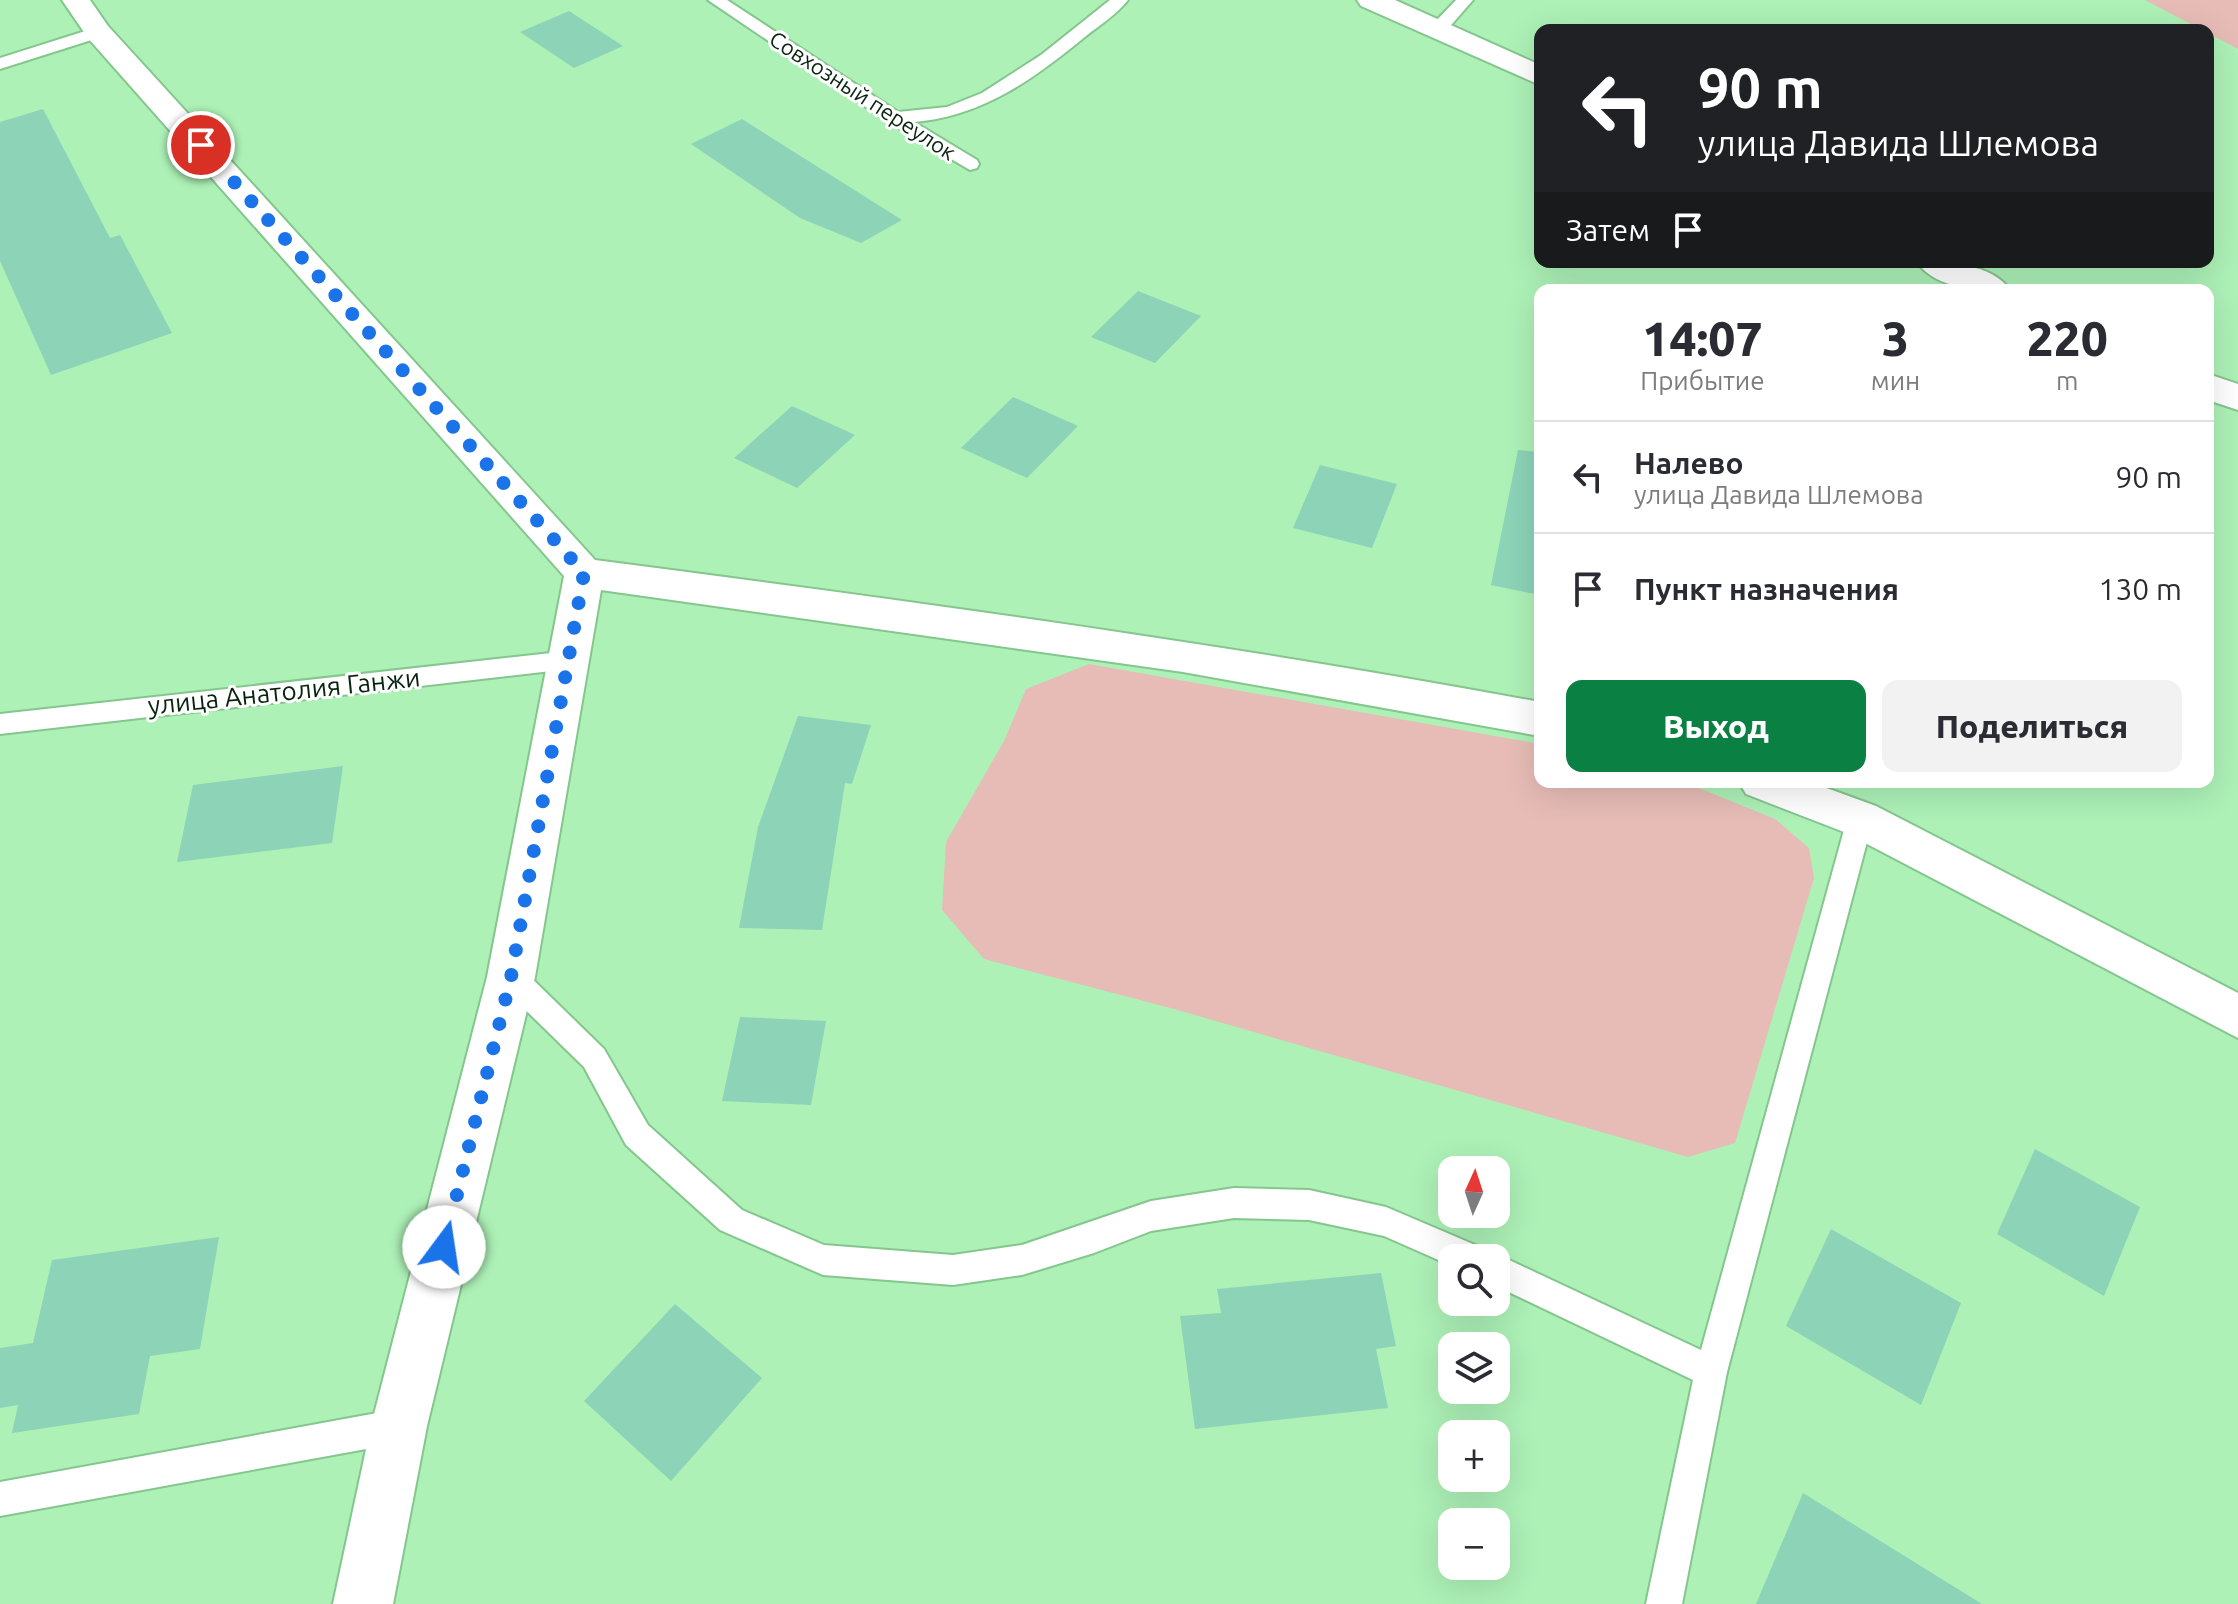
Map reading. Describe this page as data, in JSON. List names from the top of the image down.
{
  "streets": {
    "lane": ["Совхозный переулок", "улица Анатолия Ганжи"]
  },
  "north": "top",
  "page": {
    "turn": ["90 m", "улица Давида Шлемова"],
    "then": "Затем",
    "eta": [
      "14:07",
      "Прибытие",
      "3",
      "мин",
      "220",
      "m"
    ],
    "list": [
      {
        "name": "Налево",
        "note": "улица Давида Шлемова",
        "value": "90 m"
      },
      {
        "name": "Пункт назначения",
        "value": "130 m"
      }
    ],
    "buttons": ["Выход", "Поделиться"],
    "map_buttons": ["+", "−"]
  }
}
